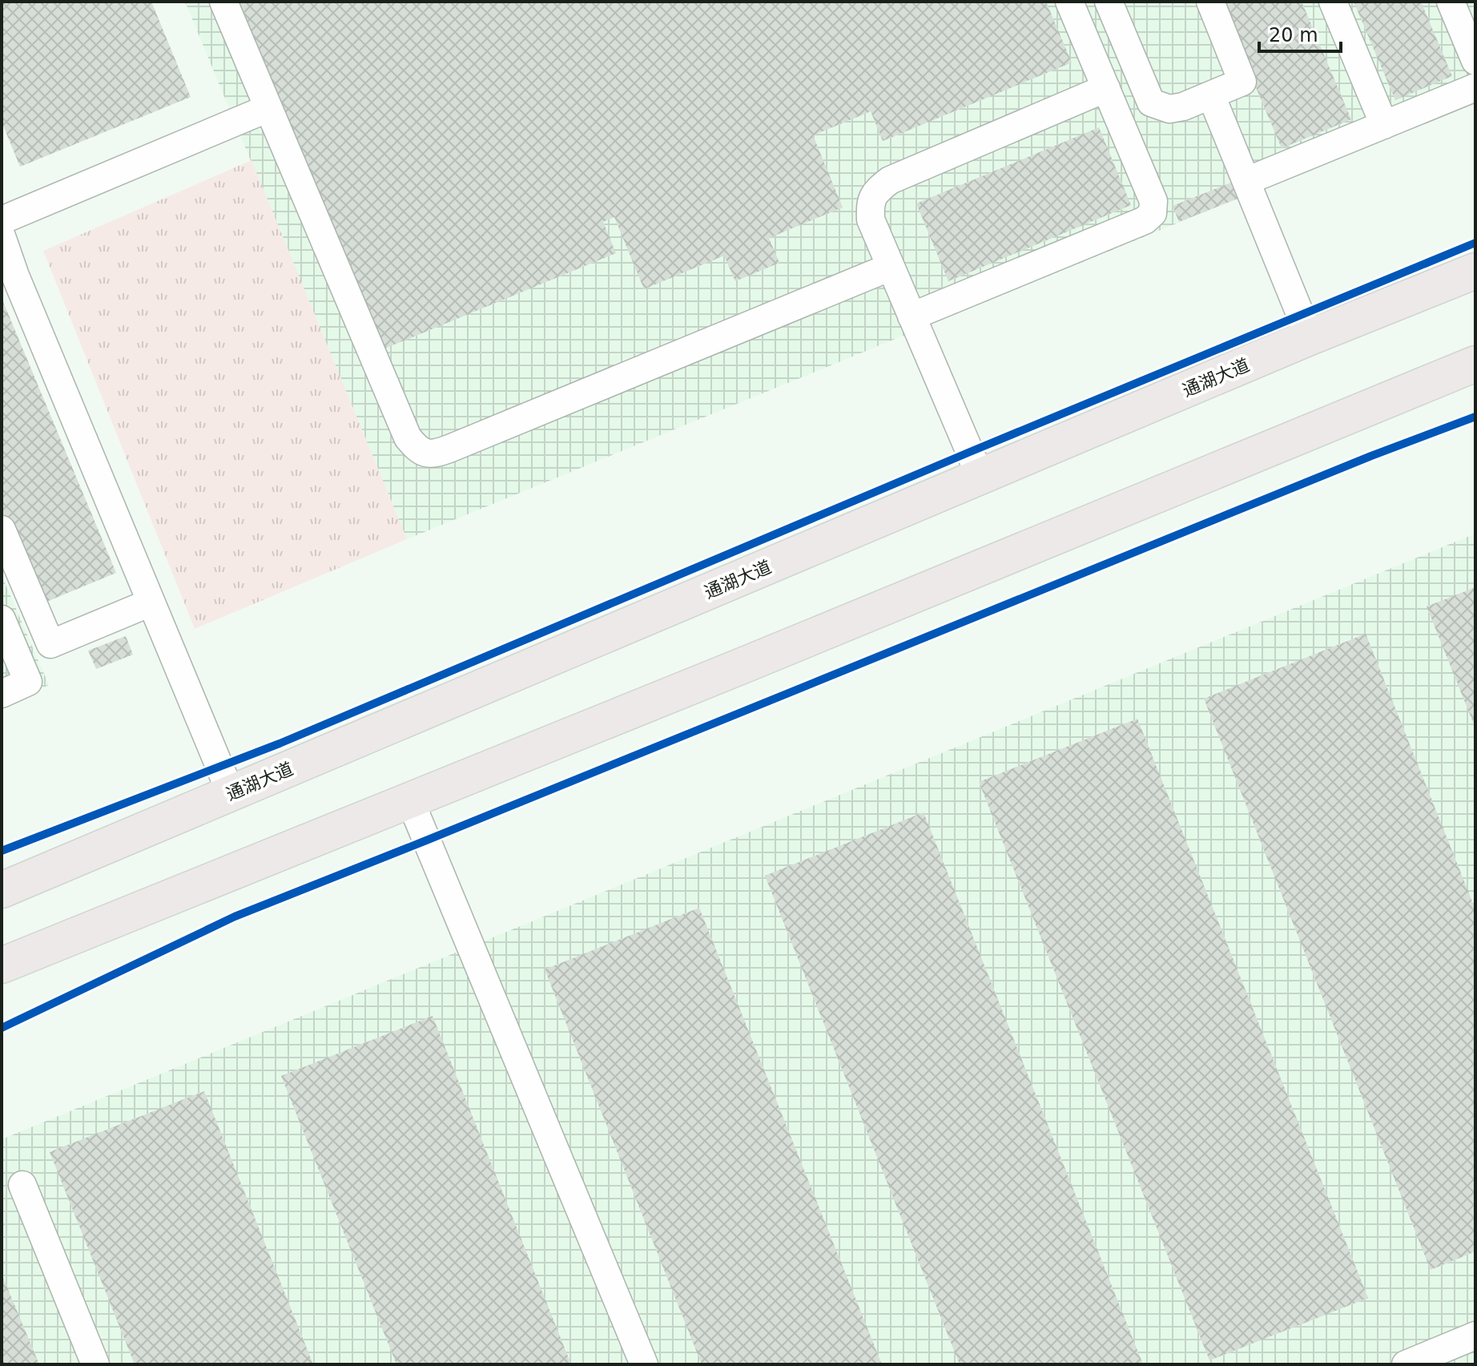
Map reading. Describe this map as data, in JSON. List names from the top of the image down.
{
  "streets": {
    "main road": ["通湖大道"]
  },
  "scale_bar": "20 m"
}
